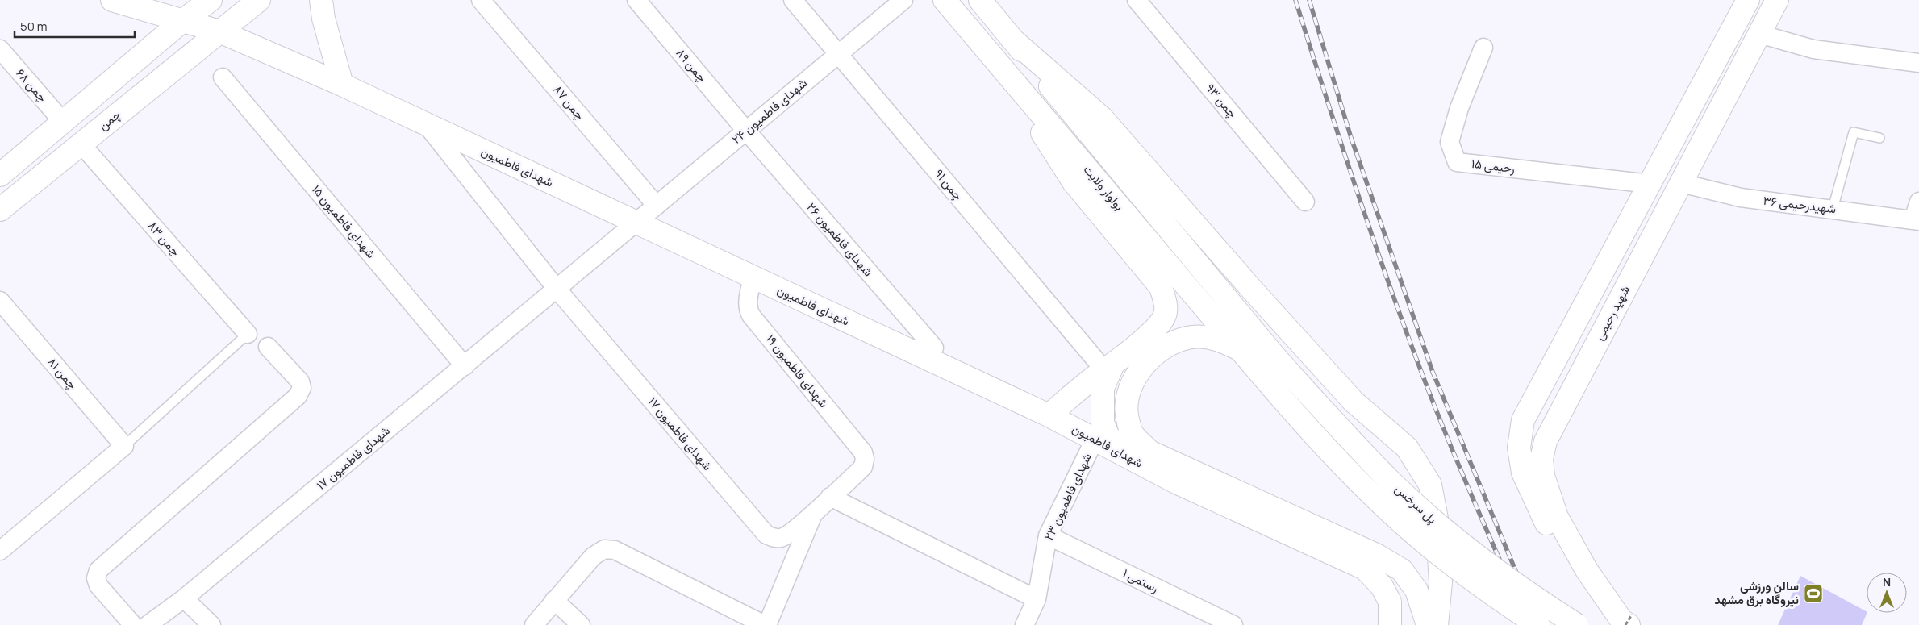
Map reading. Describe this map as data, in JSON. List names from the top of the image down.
{
  "streets": {
    "main road": [
      "چمن",
      "شهدای فاطمیون",
      "بولوار ولایت",
      "شهید رحیمی",
      "پل سرخس"
    ],
    "street": [
      "چمن ۸۹",
      "چمن ۶۸",
      "چمن ۹۳",
      "چمن ۸۷",
      "شهدای فاطمیون ۲۴",
      "رحیمی ۱۵",
      "چمن ۹۱",
      "شهیدرحیمی ۳۶",
      "شهدای فاطمیون ۱۵",
      "چمن ۸۳",
      "شهدای فاطمیون ۲۶",
      "شهدای فاطمیون ۱۹",
      "چمن ۸۱",
      "شهدای فاطمیون ۱۷",
      "شهدای فاطمیون ۲۳",
      "رستمی ۱"
    ]
  },
  "crossings": [
    ["چمن ۸۹", "شهدای فاطمیون ۲۴"],
    ["چمن ۸۹", "شهدای فاطمیون ۲۶"],
    ["چمن ۸۷", "شهدای فاطمیون ۲۴"],
    ["شهدای فاطمیون ۲۴", "شهدای فاطمیون"],
    ["شهدای فاطمیون ۲۴", "چمن ۹۱"],
    ["شهدای فاطمیون ۲۴", "شهدای فاطمیون ۲۶"],
    ["شهدای فاطمیون ۲۴", "شهدای فاطمیون ۱۷"],
    ["چمن", "شهدای فاطمیون"],
    ["چمن", "چمن ۸۳"],
    ["شهدای فاطمیون", "شهدای فاطمیون ۱۹"],
    ["شهدای فاطمیون", "شهدای فاطمیون ۱۷"],
    ["شهدای فاطمیون", "شهدای فاطمیون ۲۳"],
    ["بولوار ولایت", "پل سرخس"],
    ["شهیدرحیمی ۳۶", "شهید رحیمی"],
    ["شهدای فاطمیون ۱۵", "شهدای فاطمیون ۱۷"],
    ["شهدای فاطمیون ۲۳", "رستمی ۱"]
  ],
  "places": {
    "sports": ["سالن ورزشی نیروگاه برق مشهد"]
  },
  "scale_bar": "50 m",
  "north": "top"
}
